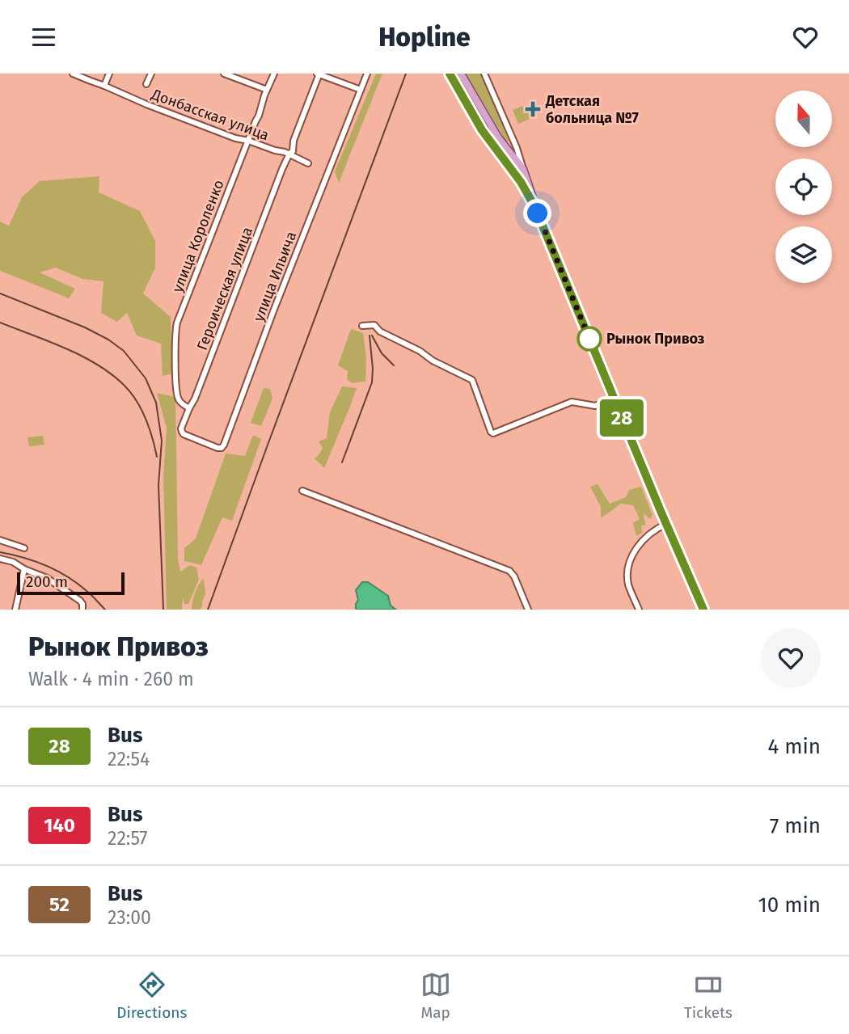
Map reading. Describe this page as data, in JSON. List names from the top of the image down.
{
  "streets": {
    "street": [
      "Донбасская улица",
      "улица Короленко",
      "улица Ильича",
      "Героическая улица"
    ]
  },
  "crossings": [
    ["Донбасская улица", "улица Короленко"],
    ["Донбасская улица", "Героическая улица"],
    ["улица Короленко", "Героическая улица"],
    ["улица Ильича", "Героическая улица"]
  ],
  "places": {
    "health": ["Детская больница №7"],
    "other": ["Рынок Привоз"]
  },
  "lines": ["bus line 28"],
  "scale_bar": "200 m",
  "north": "top",
  "page": {
    "header": "Hopline",
    "on_map": "28",
    "scale": "200 m",
    "heading": ["Рынок Привоз", "Walk · 4 min · 260 m"],
    "list": [
      {
        "mark": "28",
        "name": "Bus",
        "note": "22:54",
        "value": "4 min"
      },
      {
        "mark": "140",
        "name": "Bus",
        "note": "22:57",
        "value": "7 min"
      },
      {
        "mark": "52",
        "name": "Bus",
        "note": "23:00",
        "value": "10 min"
      }
    ],
    "tabs": ["Directions", "Map", "Tickets"]
  }
}
